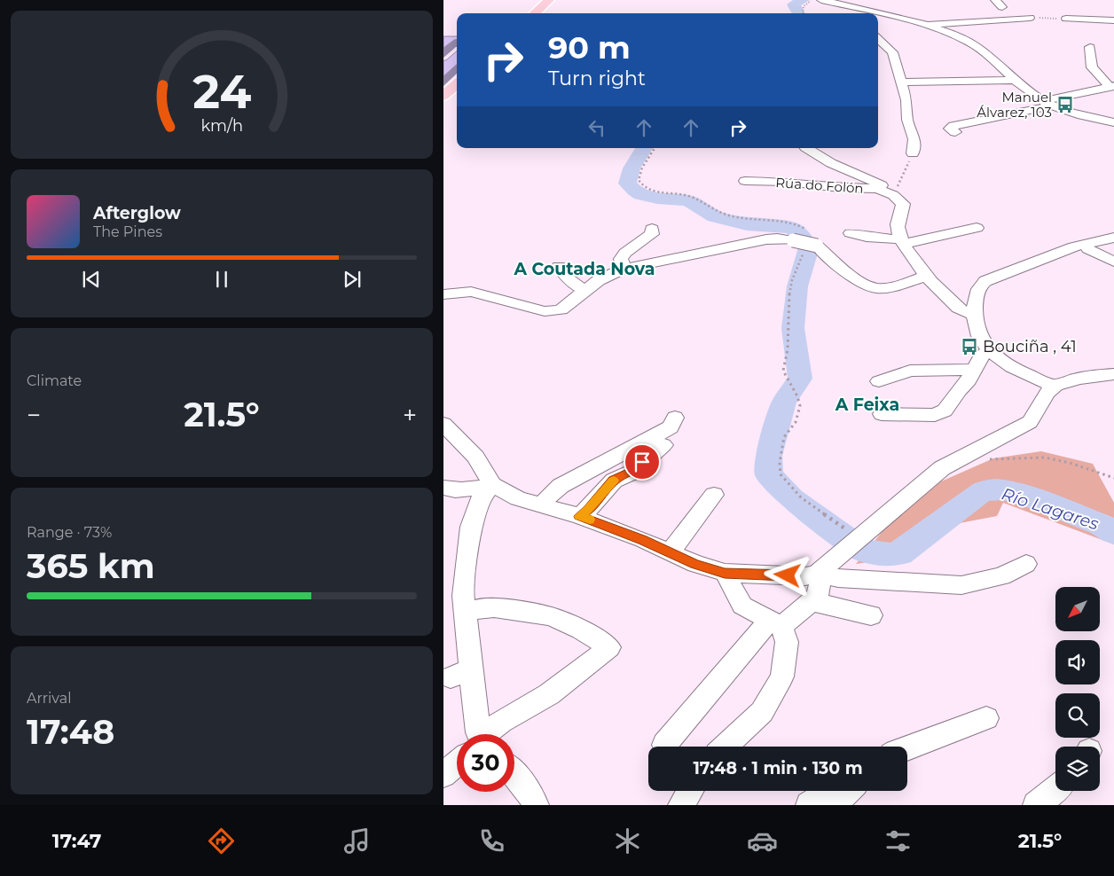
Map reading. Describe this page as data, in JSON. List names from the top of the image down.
{
  "streets": {
    "street": ["Rúa do Folón"]
  },
  "districts": ["A Coutada Nova", "A Feixa"],
  "water": ["Río Lagares"],
  "places": {
    "bus stop": ["Manuel Álvarez, 103", "Bouciña , 41"]
  },
  "north": "bottom left",
  "page": {
    "turn": ["90 m", "Turn right"],
    "song": ["Afterglow", "The Pines"],
    "tile": [
      "Climate",
      ["Range · 73%", "365 km"],
      ["Arrival", "17:48"]
    ],
    "heat": ["−", "21.5°", "+"],
    "limit": "30",
    "trip": "17:48 · 1 min · 130 m",
    "tabs": ["17:47", "21.5°"],
    "gauge": ["24", "km/h"]
  }
}
